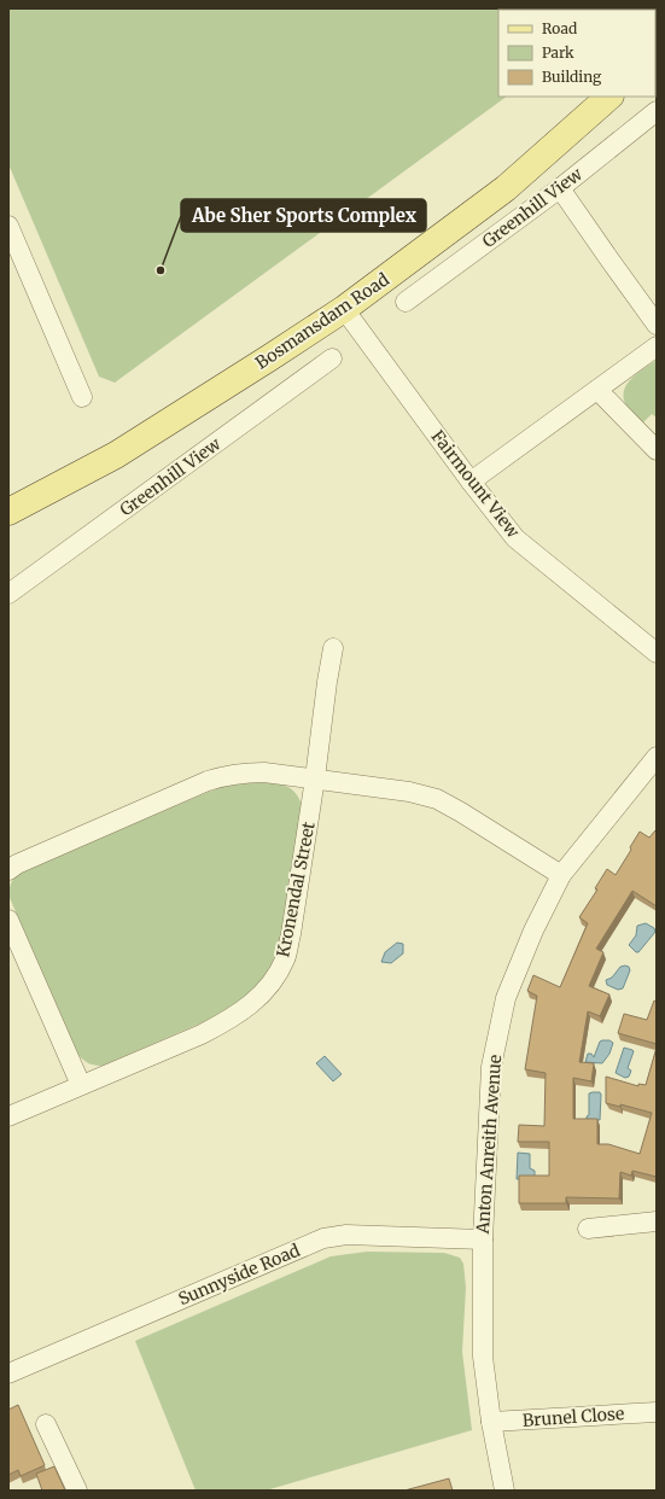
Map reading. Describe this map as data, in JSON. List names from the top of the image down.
{
  "streets": {
    "main road": ["Bosmansdam Road"],
    "street": [
      "Greenhill View",
      "Fairmount View",
      "Kronendal Street",
      "Anton Anreith Avenue",
      "Sunnyside Road",
      "Brunel Close"
    ]
  },
  "crossings": [
    ["Bosmansdam Road", "Fairmount View"],
    ["Anton Anreith Avenue", "Sunnyside Road"],
    ["Anton Anreith Avenue", "Brunel Close"]
  ],
  "places": ["Abe Sher Sports Complex"],
  "legend": ["Road", "Park", "Building"]
}
